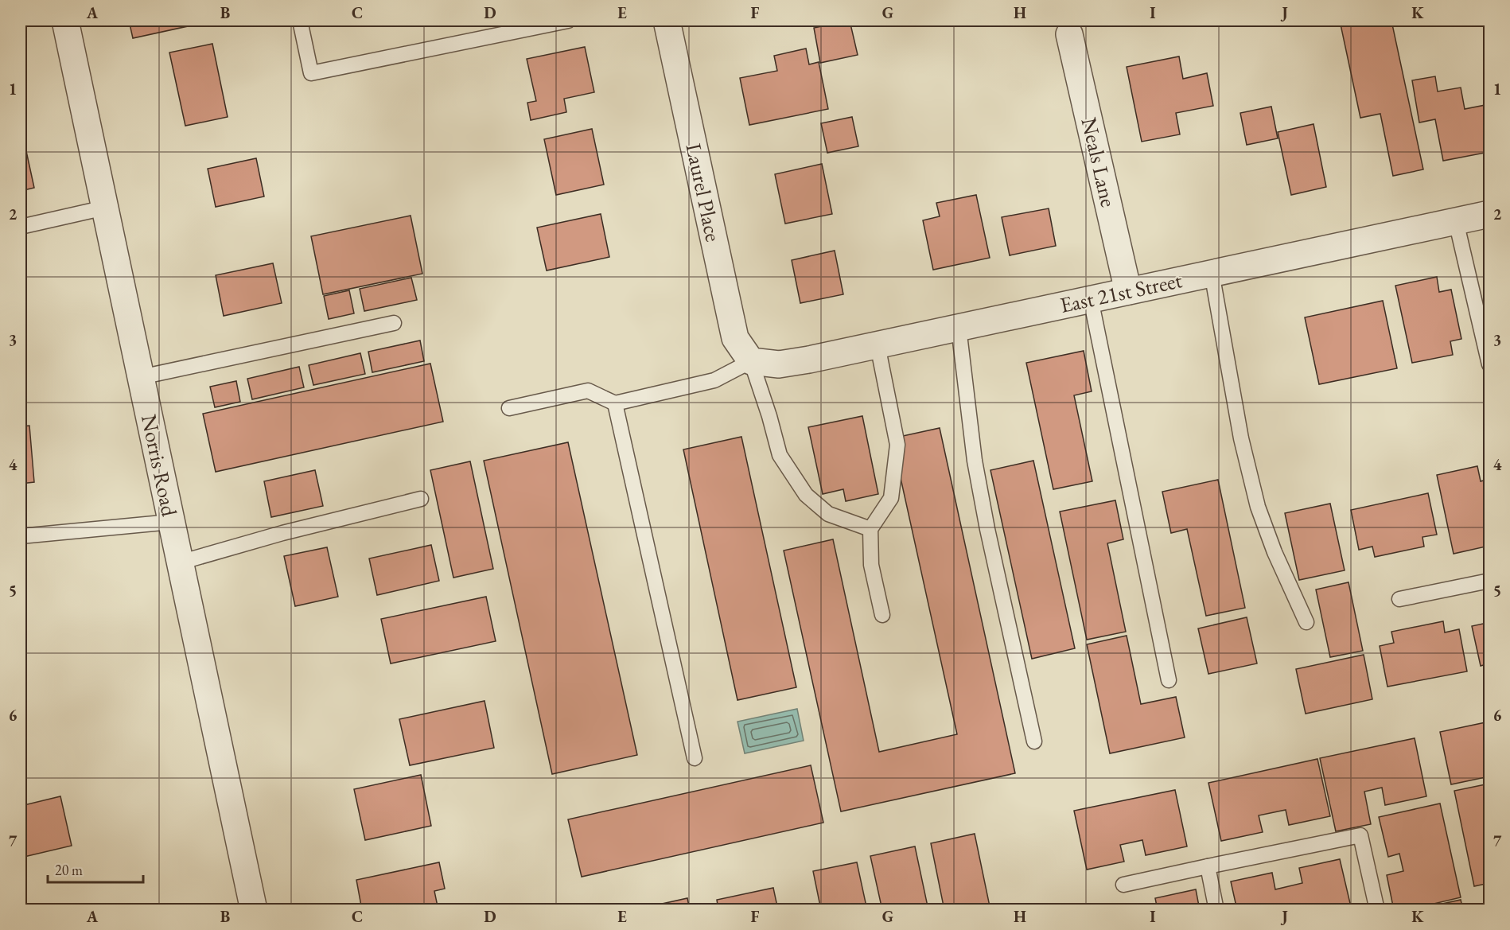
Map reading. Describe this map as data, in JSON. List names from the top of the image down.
{
  "streets": {
    "street": [
      "Neals Lane",
      "Laurel Place",
      "East 21st Street",
      "Norris Road"
    ]
  },
  "crossings": [
    ["Neals Lane", "East 21st Street"],
    ["Laurel Place", "East 21st Street"]
  ],
  "scale_bar": "20 m",
  "grid": {
    "columns": [
      "A",
      "B",
      "C",
      "D",
      "E",
      "F",
      "G",
      "H",
      "I",
      "J",
      "K"
    ],
    "rows": [
      "1",
      "2",
      "3",
      "4",
      "5",
      "6",
      "7"
    ]
  }
}
